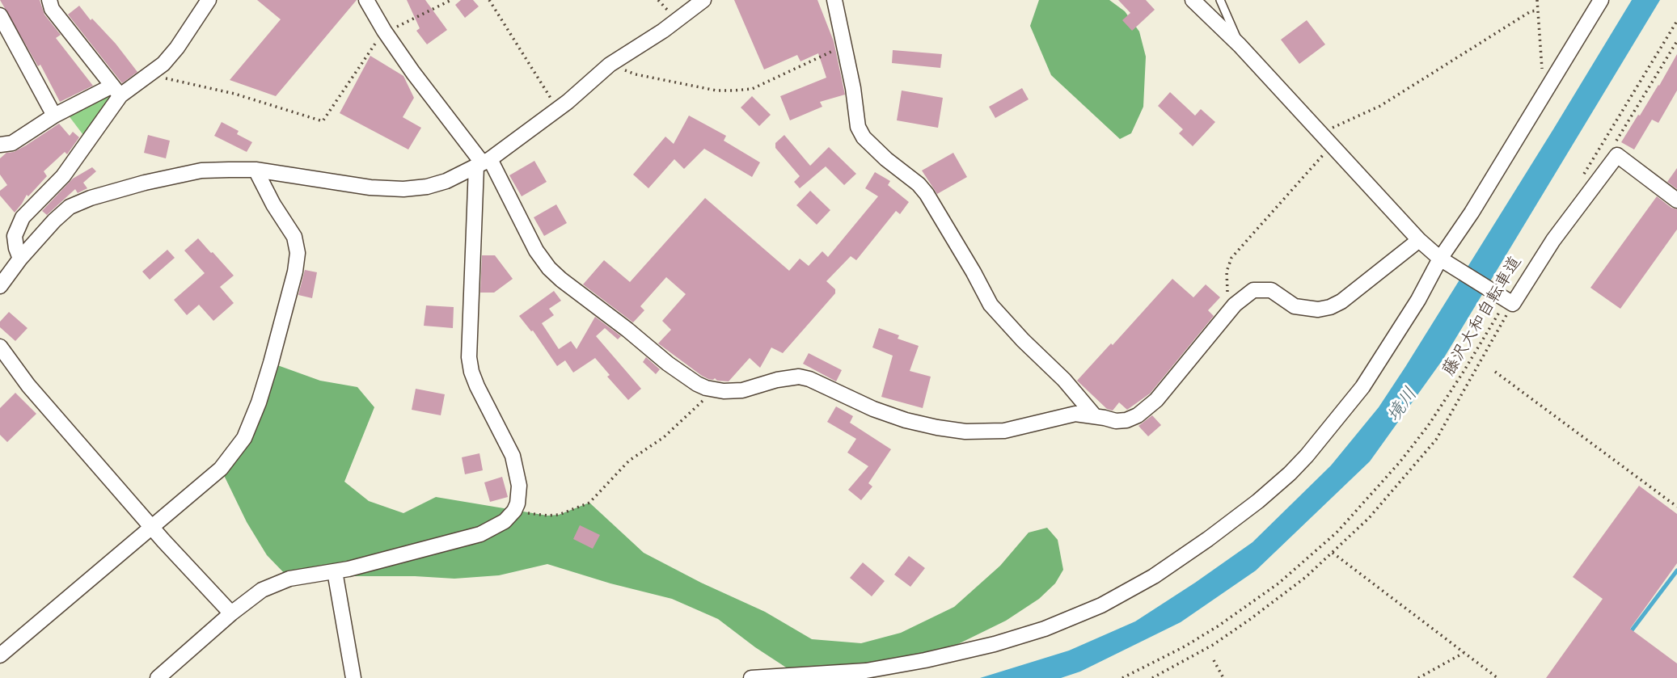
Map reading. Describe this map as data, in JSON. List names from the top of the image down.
{
  "streets": {
    "path": ["藤沢大和自転車道"]
  },
  "water": ["境川"]
}
